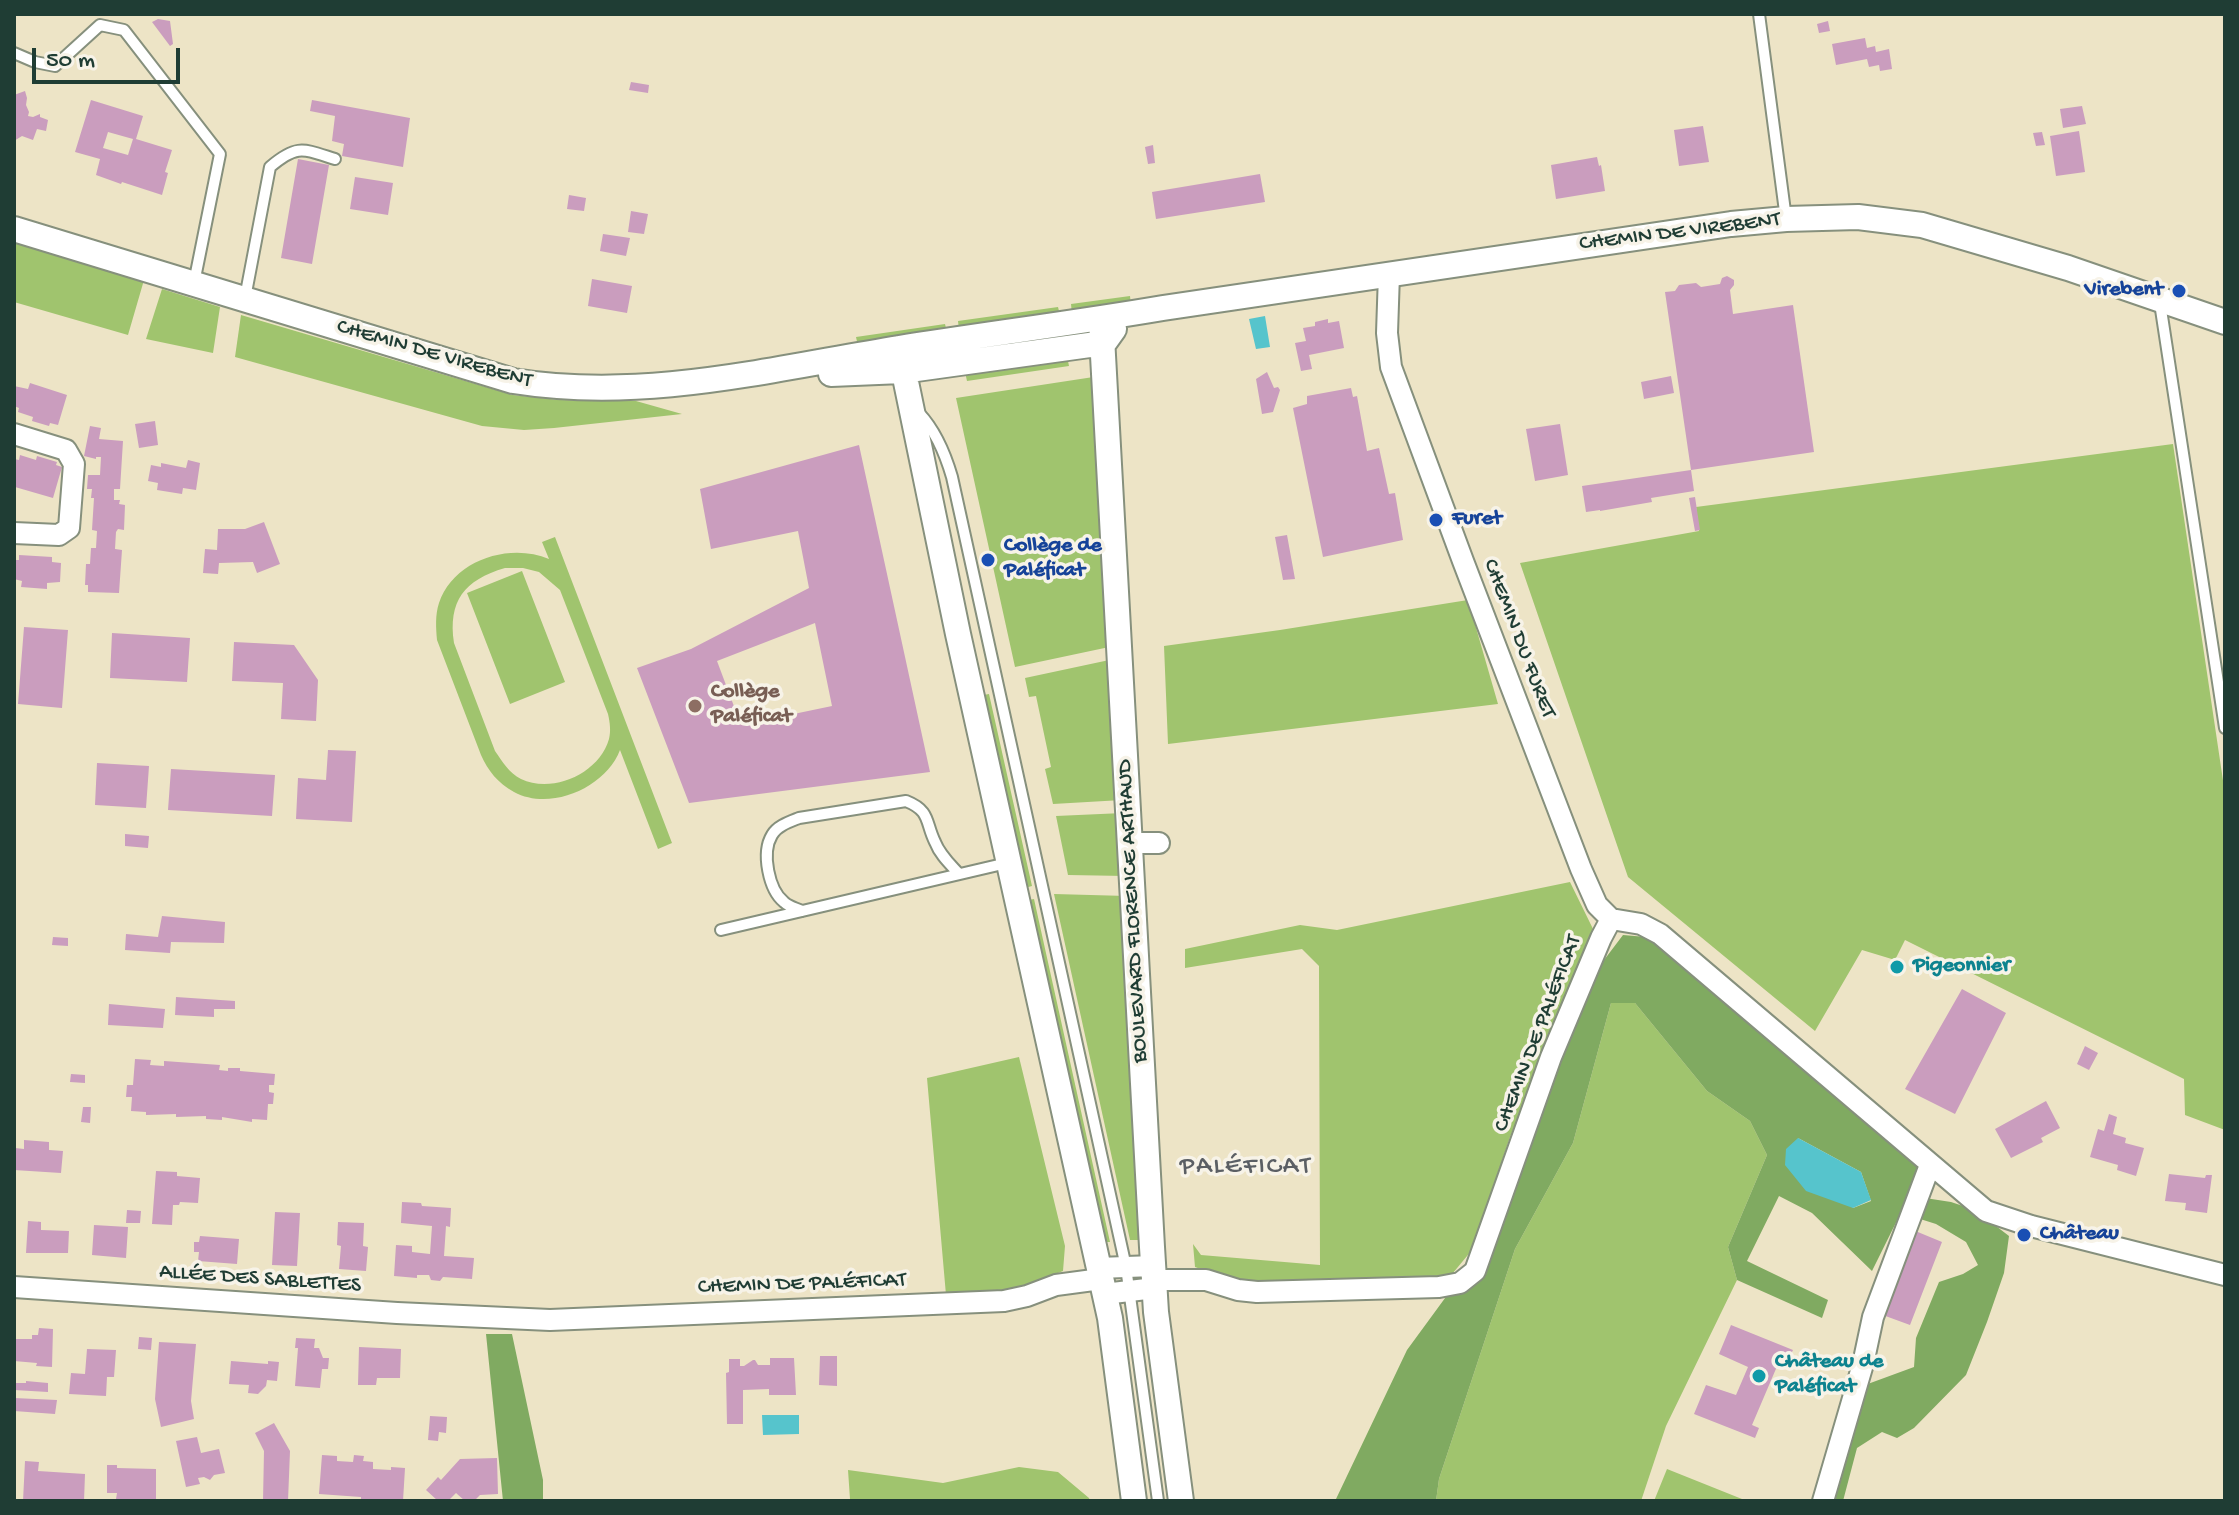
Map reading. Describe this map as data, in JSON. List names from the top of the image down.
{
  "streets": {
    "street": [
      "CHEMIN DE VIREBENT",
      "CHEMIN DU FURET",
      "BOULEVARD FLORENCE ARTHAUD",
      "CHEMIN DE PALÉFICAT",
      "ALLÉE DES SABLETTES"
    ]
  },
  "crossings": [
    ["CHEMIN DE VIREBENT", "CHEMIN DU FURET"],
    ["CHEMIN DE VIREBENT", "BOULEVARD FLORENCE ARTHAUD"],
    ["CHEMIN DU FURET", "CHEMIN DE PALÉFICAT"],
    ["BOULEVARD FLORENCE ARTHAUD", "CHEMIN DE PALÉFICAT"],
    ["CHEMIN DE PALÉFICAT", "ALLÉE DES SABLETTES"]
  ],
  "districts": ["PALÉFICAT"],
  "places": [
    "Virebent",
    "Furet",
    "Collège de Paléficat",
    "Collège Paléficat",
    "Pigeonnier",
    "Château",
    "Château de Paléficat"
  ],
  "scale_bar": "50 m"
}
